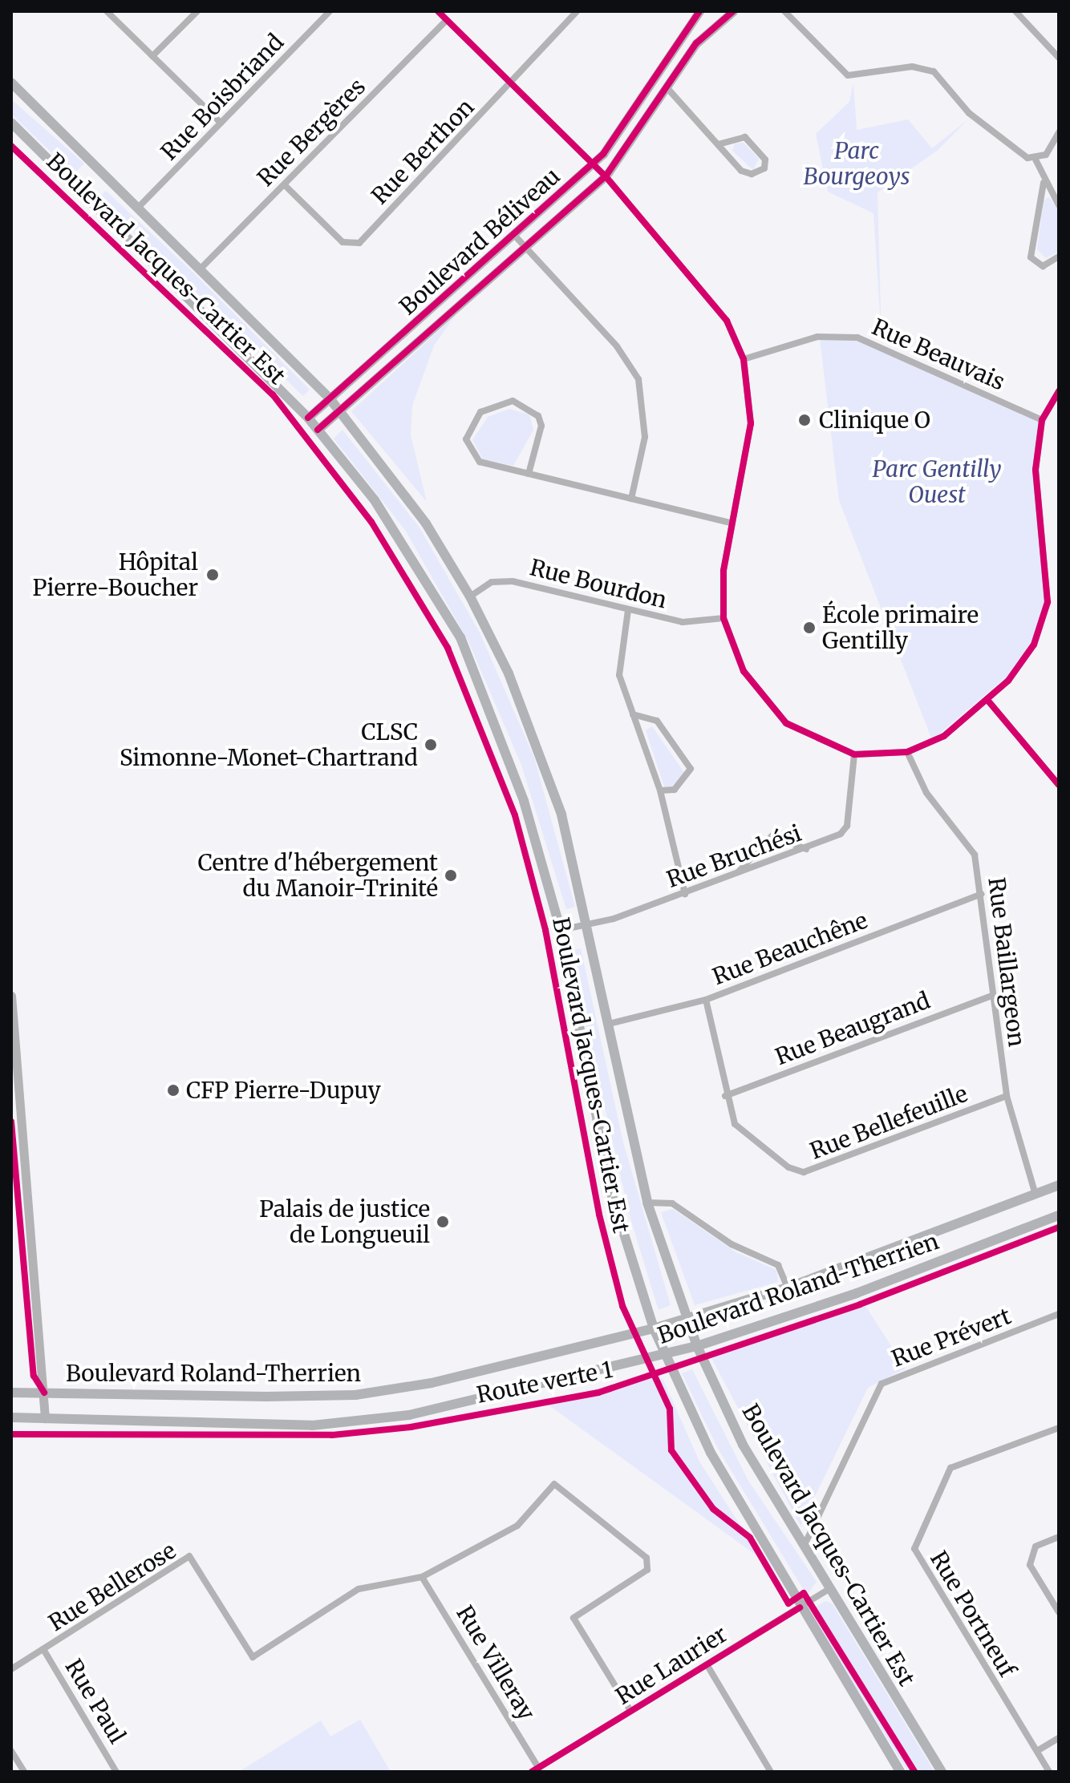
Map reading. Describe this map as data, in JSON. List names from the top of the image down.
{
  "streets": {
    "main road": ["Boulevard Jacques-Cartier Est", "Boulevard Roland-Therrien"],
    "street": [
      "Rue Boisbriand",
      "Rue Bergères",
      "Rue Berthon",
      "Boulevard Béliveau",
      "Rue Beauvais",
      "Rue Bourdon",
      "Rue Bruchési",
      "Rue Beauchêne",
      "Rue Baillargeon",
      "Rue Beaugrand",
      "Rue Bellefeuille",
      "Rue Prévert",
      "Rue Bellerose",
      "Rue Portneuf",
      "Rue Villeray",
      "Rue Laurier",
      "Rue Paul"
    ],
    "cycle path": ["Route verte 1"]
  },
  "crossings": [
    ["Rue Boisbriand", "Boulevard Jacques-Cartier Est"],
    ["Rue Bergères", "Rue Berthon"],
    ["Rue Bergères", "Boulevard Jacques-Cartier Est"],
    ["Boulevard Béliveau", "Boulevard Jacques-Cartier Est"],
    ["Boulevard Jacques-Cartier Est", "Rue Bourdon"],
    ["Boulevard Jacques-Cartier Est", "Rue Bruchési"],
    ["Boulevard Jacques-Cartier Est", "Rue Beauchêne"],
    ["Boulevard Jacques-Cartier Est", "Boulevard Roland-Therrien"],
    ["Boulevard Jacques-Cartier Est", "Rue Prévert"],
    ["Boulevard Jacques-Cartier Est", "Rue Laurier"],
    ["Rue Beauchêne", "Rue Baillargeon"],
    ["Rue Beauchêne", "Rue Bellefeuille"],
    ["Rue Baillargeon", "Rue Beaugrand"],
    ["Rue Baillargeon", "Rue Bellefeuille"],
    ["Rue Baillargeon", "Boulevard Roland-Therrien"],
    ["Rue Beaugrand", "Rue Bellefeuille"],
    ["Rue Bellerose", "Rue Villeray"],
    ["Rue Bellerose", "Rue Laurier"],
    ["Rue Bellerose", "Rue Paul"],
    ["Rue Villeray", "Rue Laurier"]
  ],
  "parks": ["Parc Bourgeoys", "Parc Gentilly Ouest"],
  "places": [
    "Clinique O",
    "Hôpital Pierre-Boucher",
    "École primaire Gentilly",
    "CLSC Simonne-Monet-Chartrand",
    "Centre d'hébergement du Manoir-Trinité",
    "CFP Pierre-Dupuy",
    "Palais de justice de Longueuil"
  ]
}
